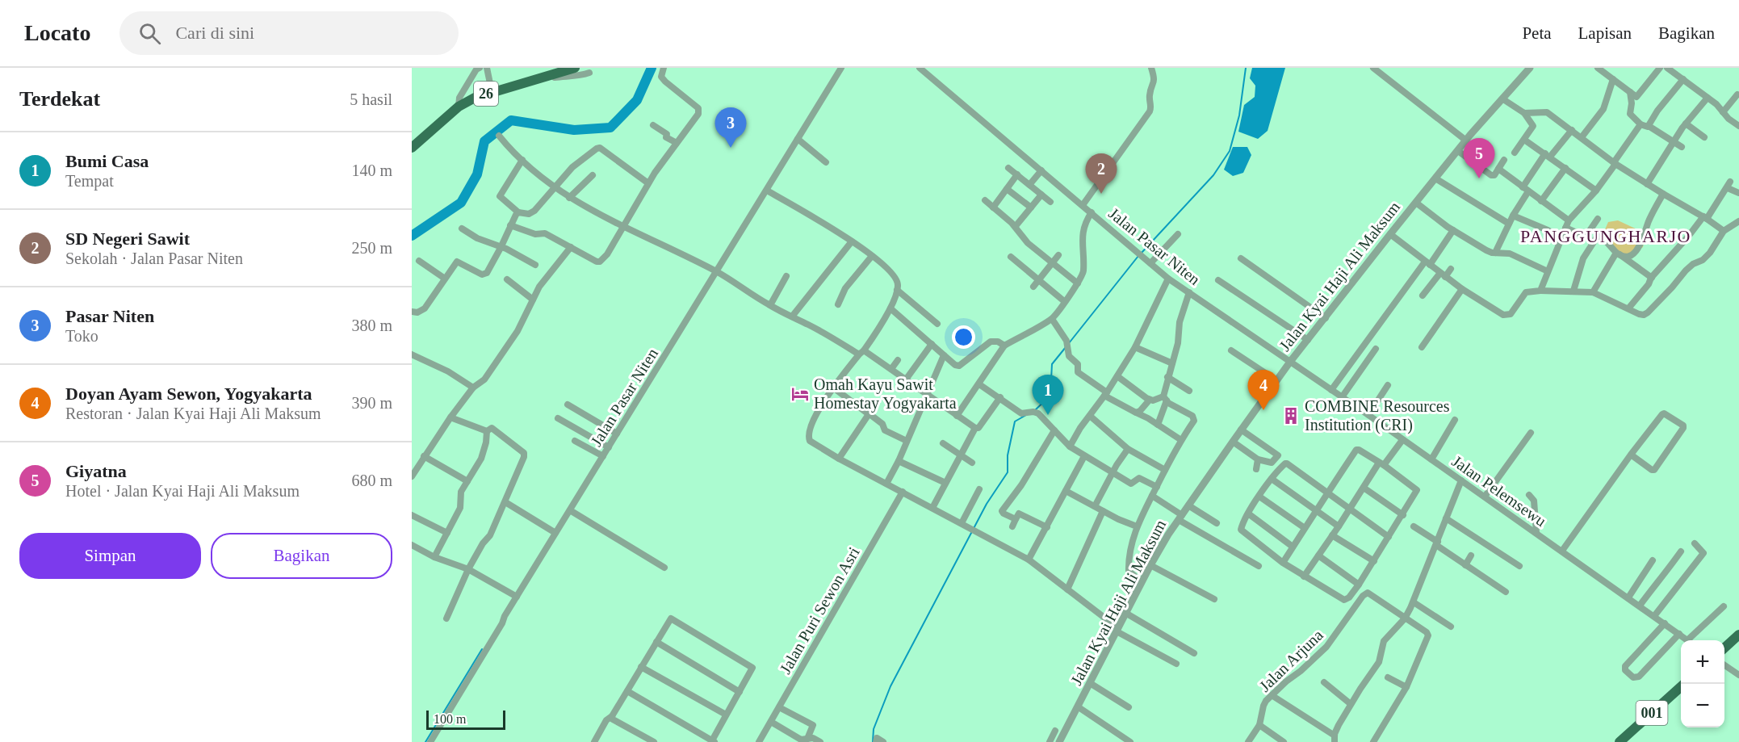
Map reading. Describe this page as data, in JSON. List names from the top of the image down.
{
  "streets": {
    "main road": ["26", "001"],
    "street": [
      "Jalan Pasar Niten",
      "Jalan Kyai Haji Ali Maksum",
      "Jalan Pelemsewu",
      "Jalan Puri Sewon Asri",
      "Jalan Arjuna"
    ]
  },
  "crossings": [
    ["Jalan Pasar Niten", "Jalan Kyai Haji Ali Maksum"],
    ["Jalan Pasar Niten", "Jalan Pelemsewu"],
    ["Jalan Kyai Haji Ali Maksum", "Jalan Pelemsewu"]
  ],
  "districts": ["PANGGUNGHARJO"],
  "places": {
    "hotel": ["Omah Kayu Sawit Homestay Yogyakarta"],
    "building": ["COMBINE Resources Institution (CRI)"]
  },
  "scale_bar": "100 m",
  "page": {
    "header": "Locato",
    "search": "Cari di sini",
    "nav": ["Peta", "Lapisan", "Bagikan"],
    "heading": ["Terdekat", "5 hasil"],
    "pins": [
      "3",
      "5",
      "2",
      "4",
      "1"
    ],
    "list": [
      {
        "mark": "1",
        "name": "Bumi Casa",
        "note": "Tempat",
        "value": "140 m"
      },
      {
        "mark": "2",
        "name": "SD Negeri Sawit",
        "note": "Sekolah · Jalan Pasar Niten",
        "value": "250 m"
      },
      {
        "mark": "3",
        "name": "Pasar Niten",
        "note": "Toko",
        "value": "380 m"
      },
      {
        "mark": "4",
        "name": "Doyan Ayam Sewon, Yogyakarta",
        "note": "Restoran · Jalan Kyai Haji Ali Maksum",
        "value": "390 m"
      },
      {
        "mark": "5",
        "name": "Giyatna",
        "note": "Hotel · Jalan Kyai Haji Ali Maksum",
        "value": "680 m"
      }
    ],
    "buttons": ["Simpan", "Bagikan"],
    "map_buttons": ["+", "−"],
    "scale": "100 m"
  }
}
